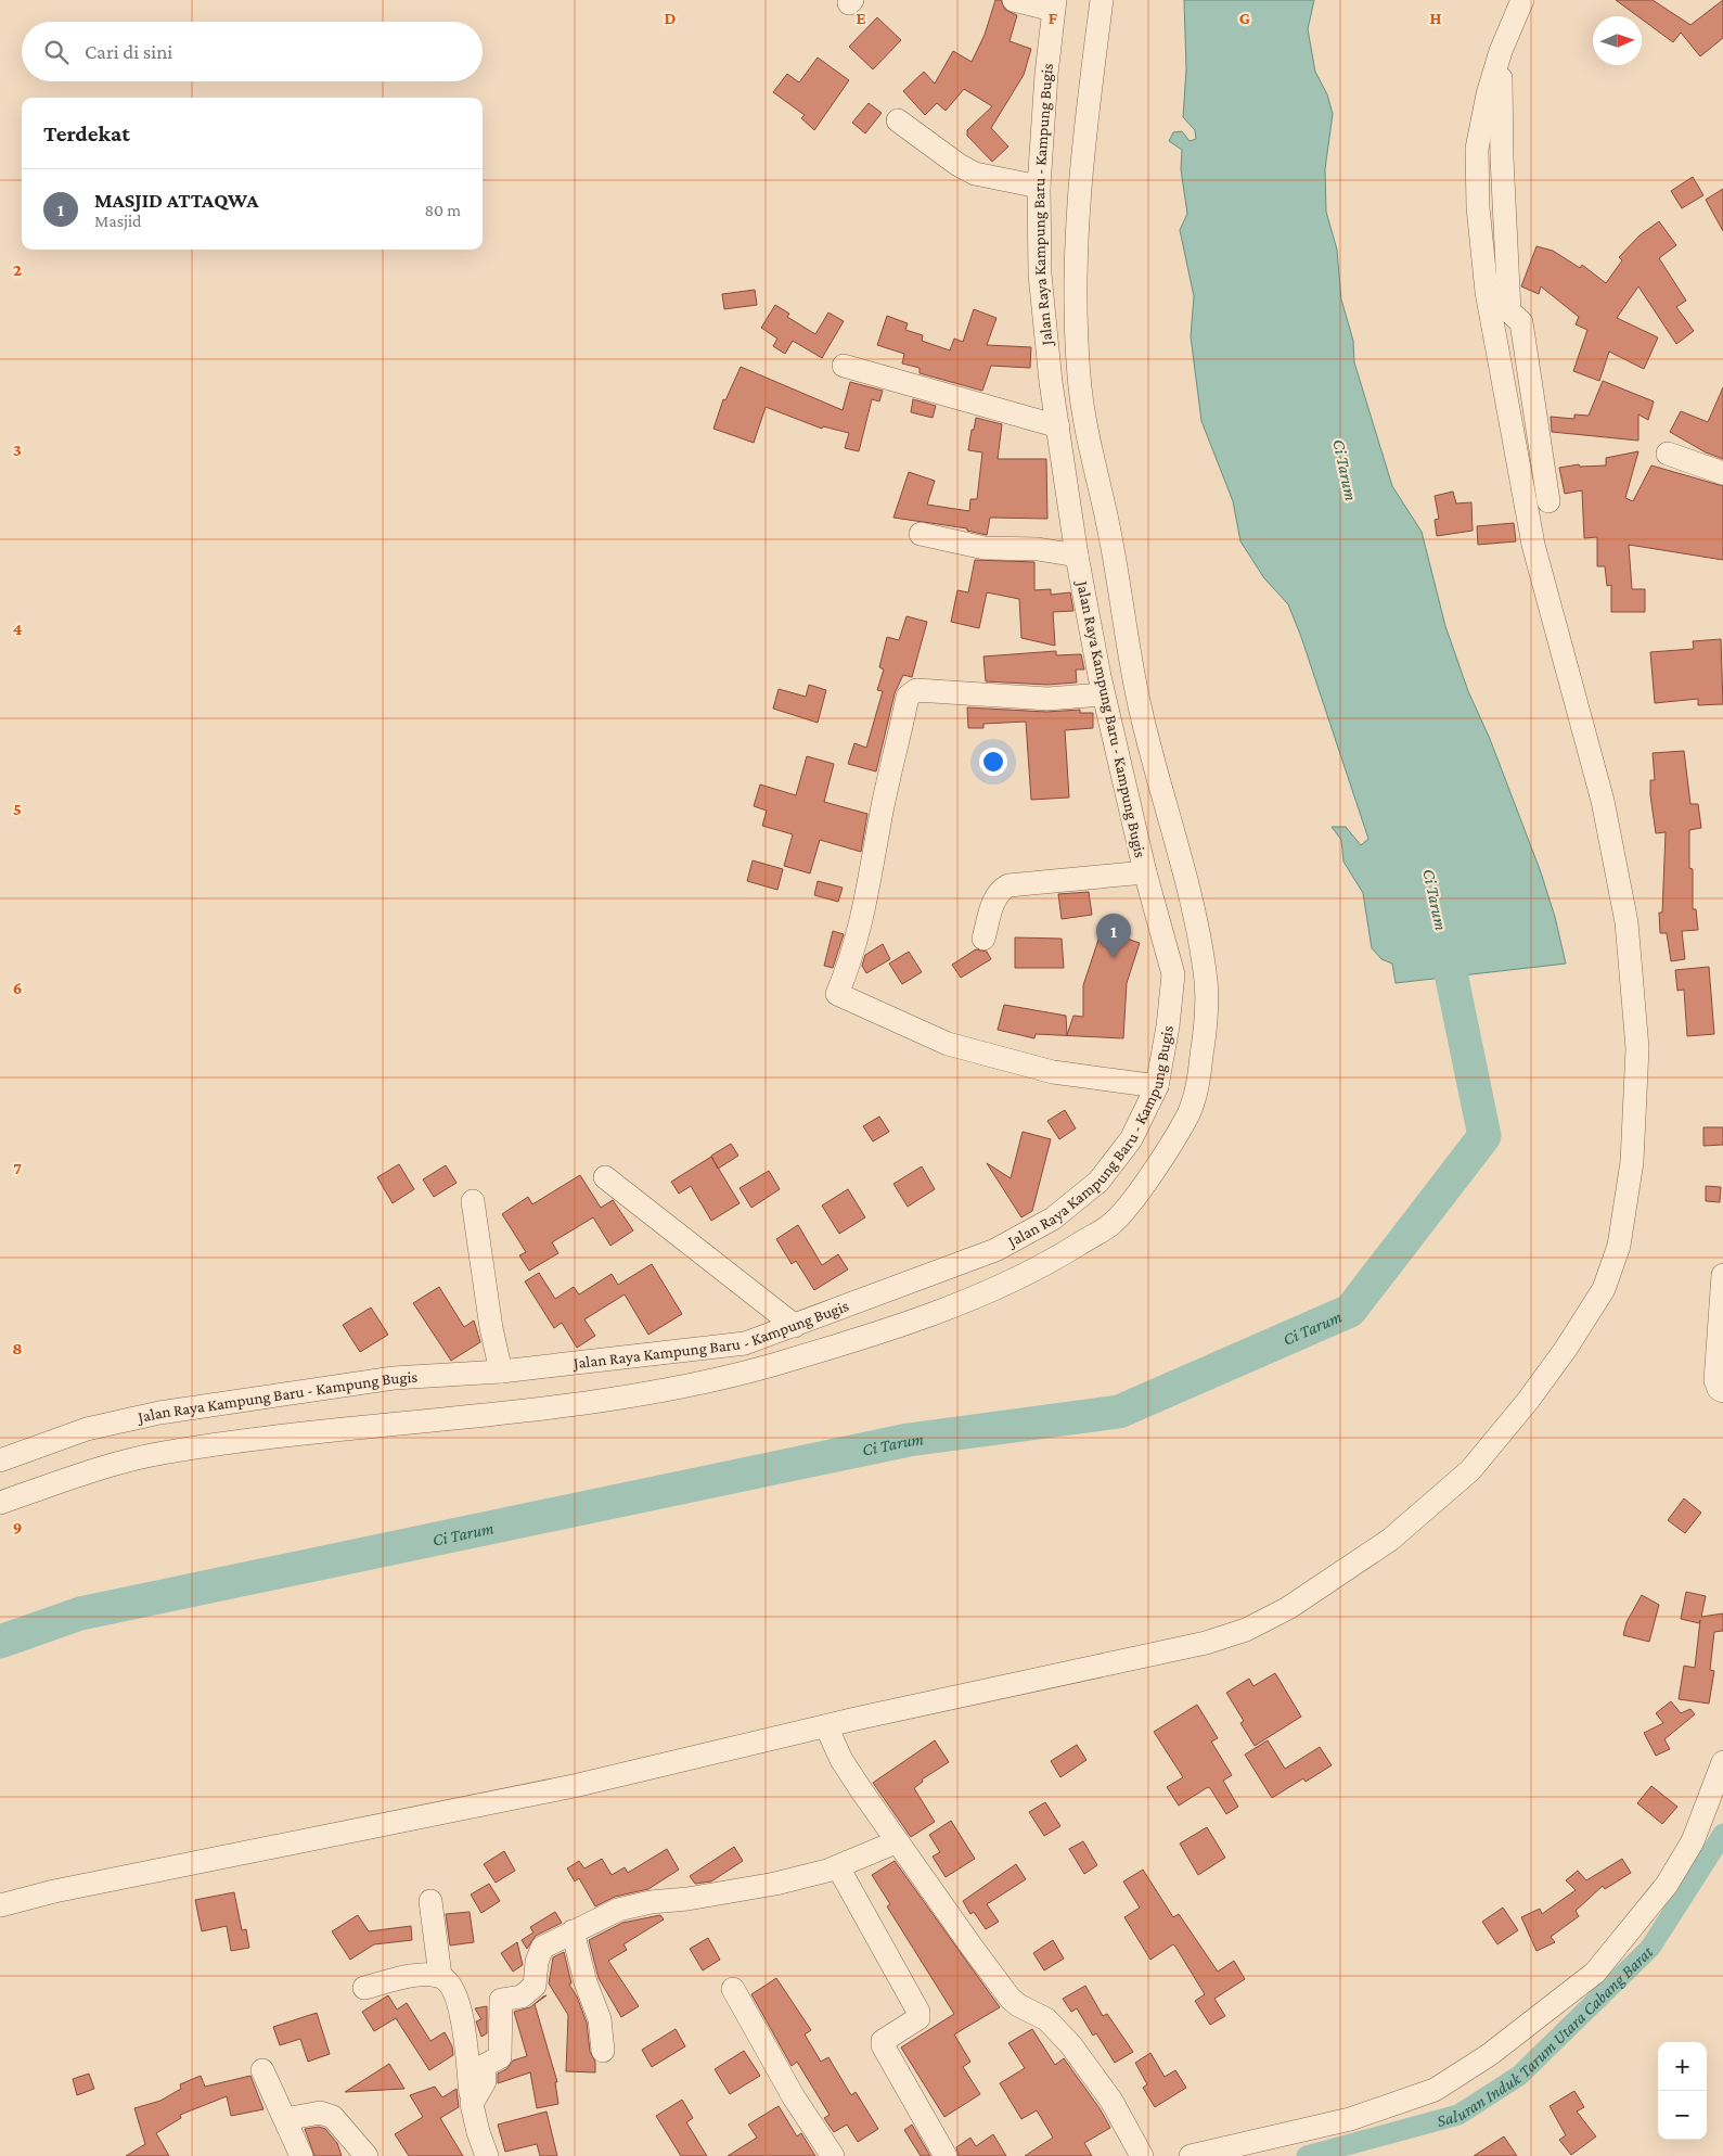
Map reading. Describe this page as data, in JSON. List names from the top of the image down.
{
  "streets": {
    "street": ["Jalan Raya Kampung Baru - Kampung Bugis"]
  },
  "water": ["Ci Tarum", "Saluran Induk Tarum Utara Cabang Barat"],
  "north": "right",
  "page": {
    "search": "Cari di sini",
    "heading": "Terdekat",
    "list": [
      {
        "mark": "1",
        "name": "MASJID ATTAQWA",
        "note": "Masjid",
        "value": "80 m"
      }
    ],
    "pins": "1",
    "map_buttons": ["+", "−"]
  },
  "grid": {
    "columns": [
      "D",
      "E",
      "F",
      "G",
      "H"
    ],
    "rows": [
      "2",
      "3",
      "4",
      "5",
      "6",
      "7",
      "8",
      "9"
    ]
  }
}
